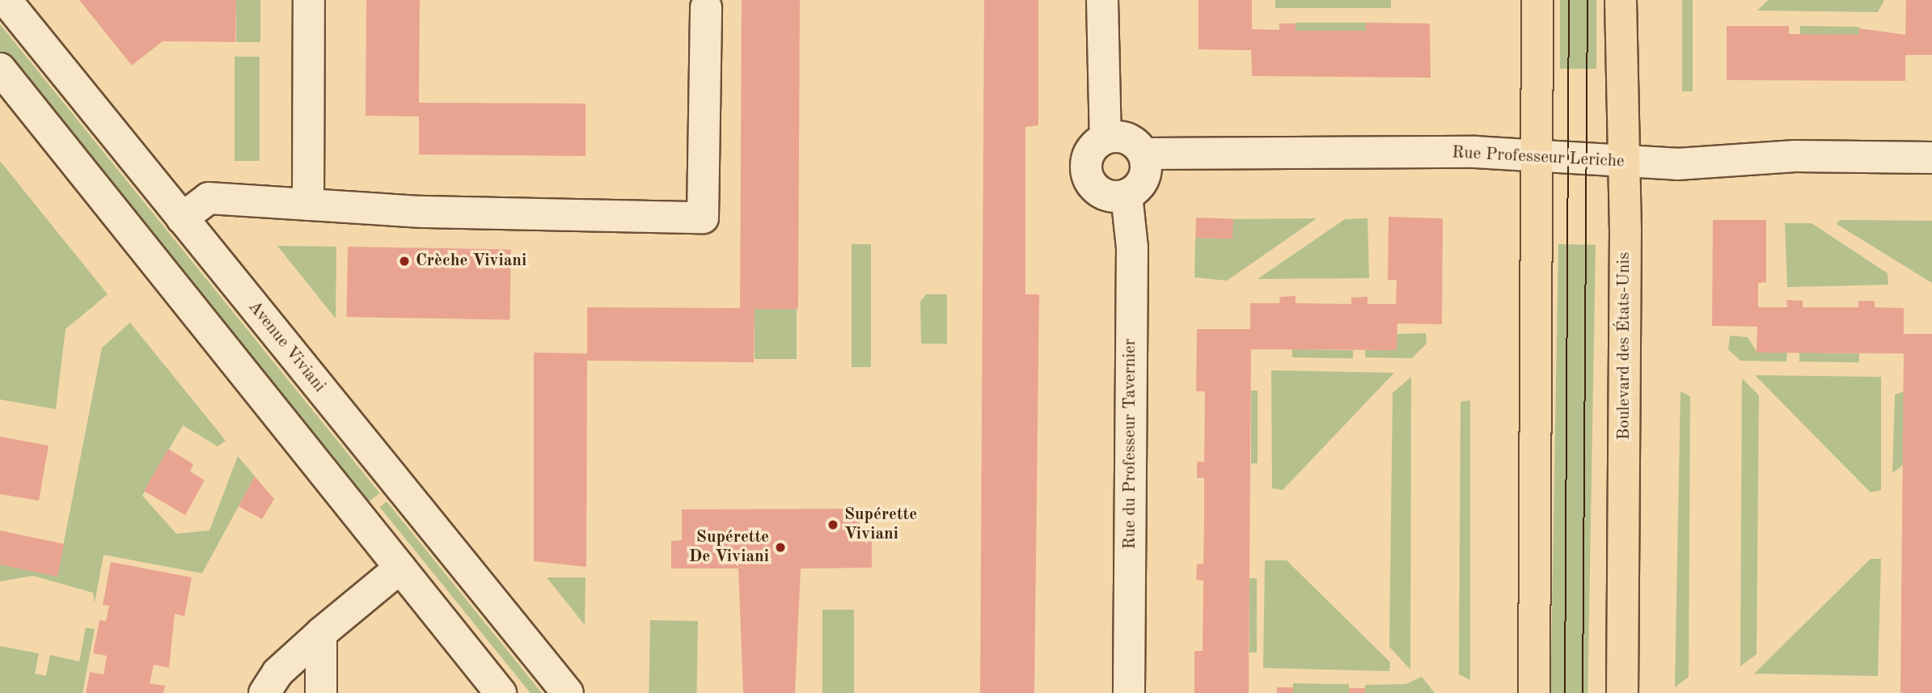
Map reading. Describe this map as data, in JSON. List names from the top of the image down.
{
  "streets": {
    "main road": ["Boulevard des États-Unis"],
    "street": ["Rue Professeur Leriche", "Avenue Viviani", "Rue du Professeur Tavernier"]
  },
  "crossings": [
    ["Rue Professeur Leriche", "Boulevard des États-Unis"],
    ["Rue Professeur Leriche", "Rue du Professeur Tavernier"]
  ],
  "places": ["Crèche Viviani", "Supérette Viviani", "Supérette De Viviani"]
}
